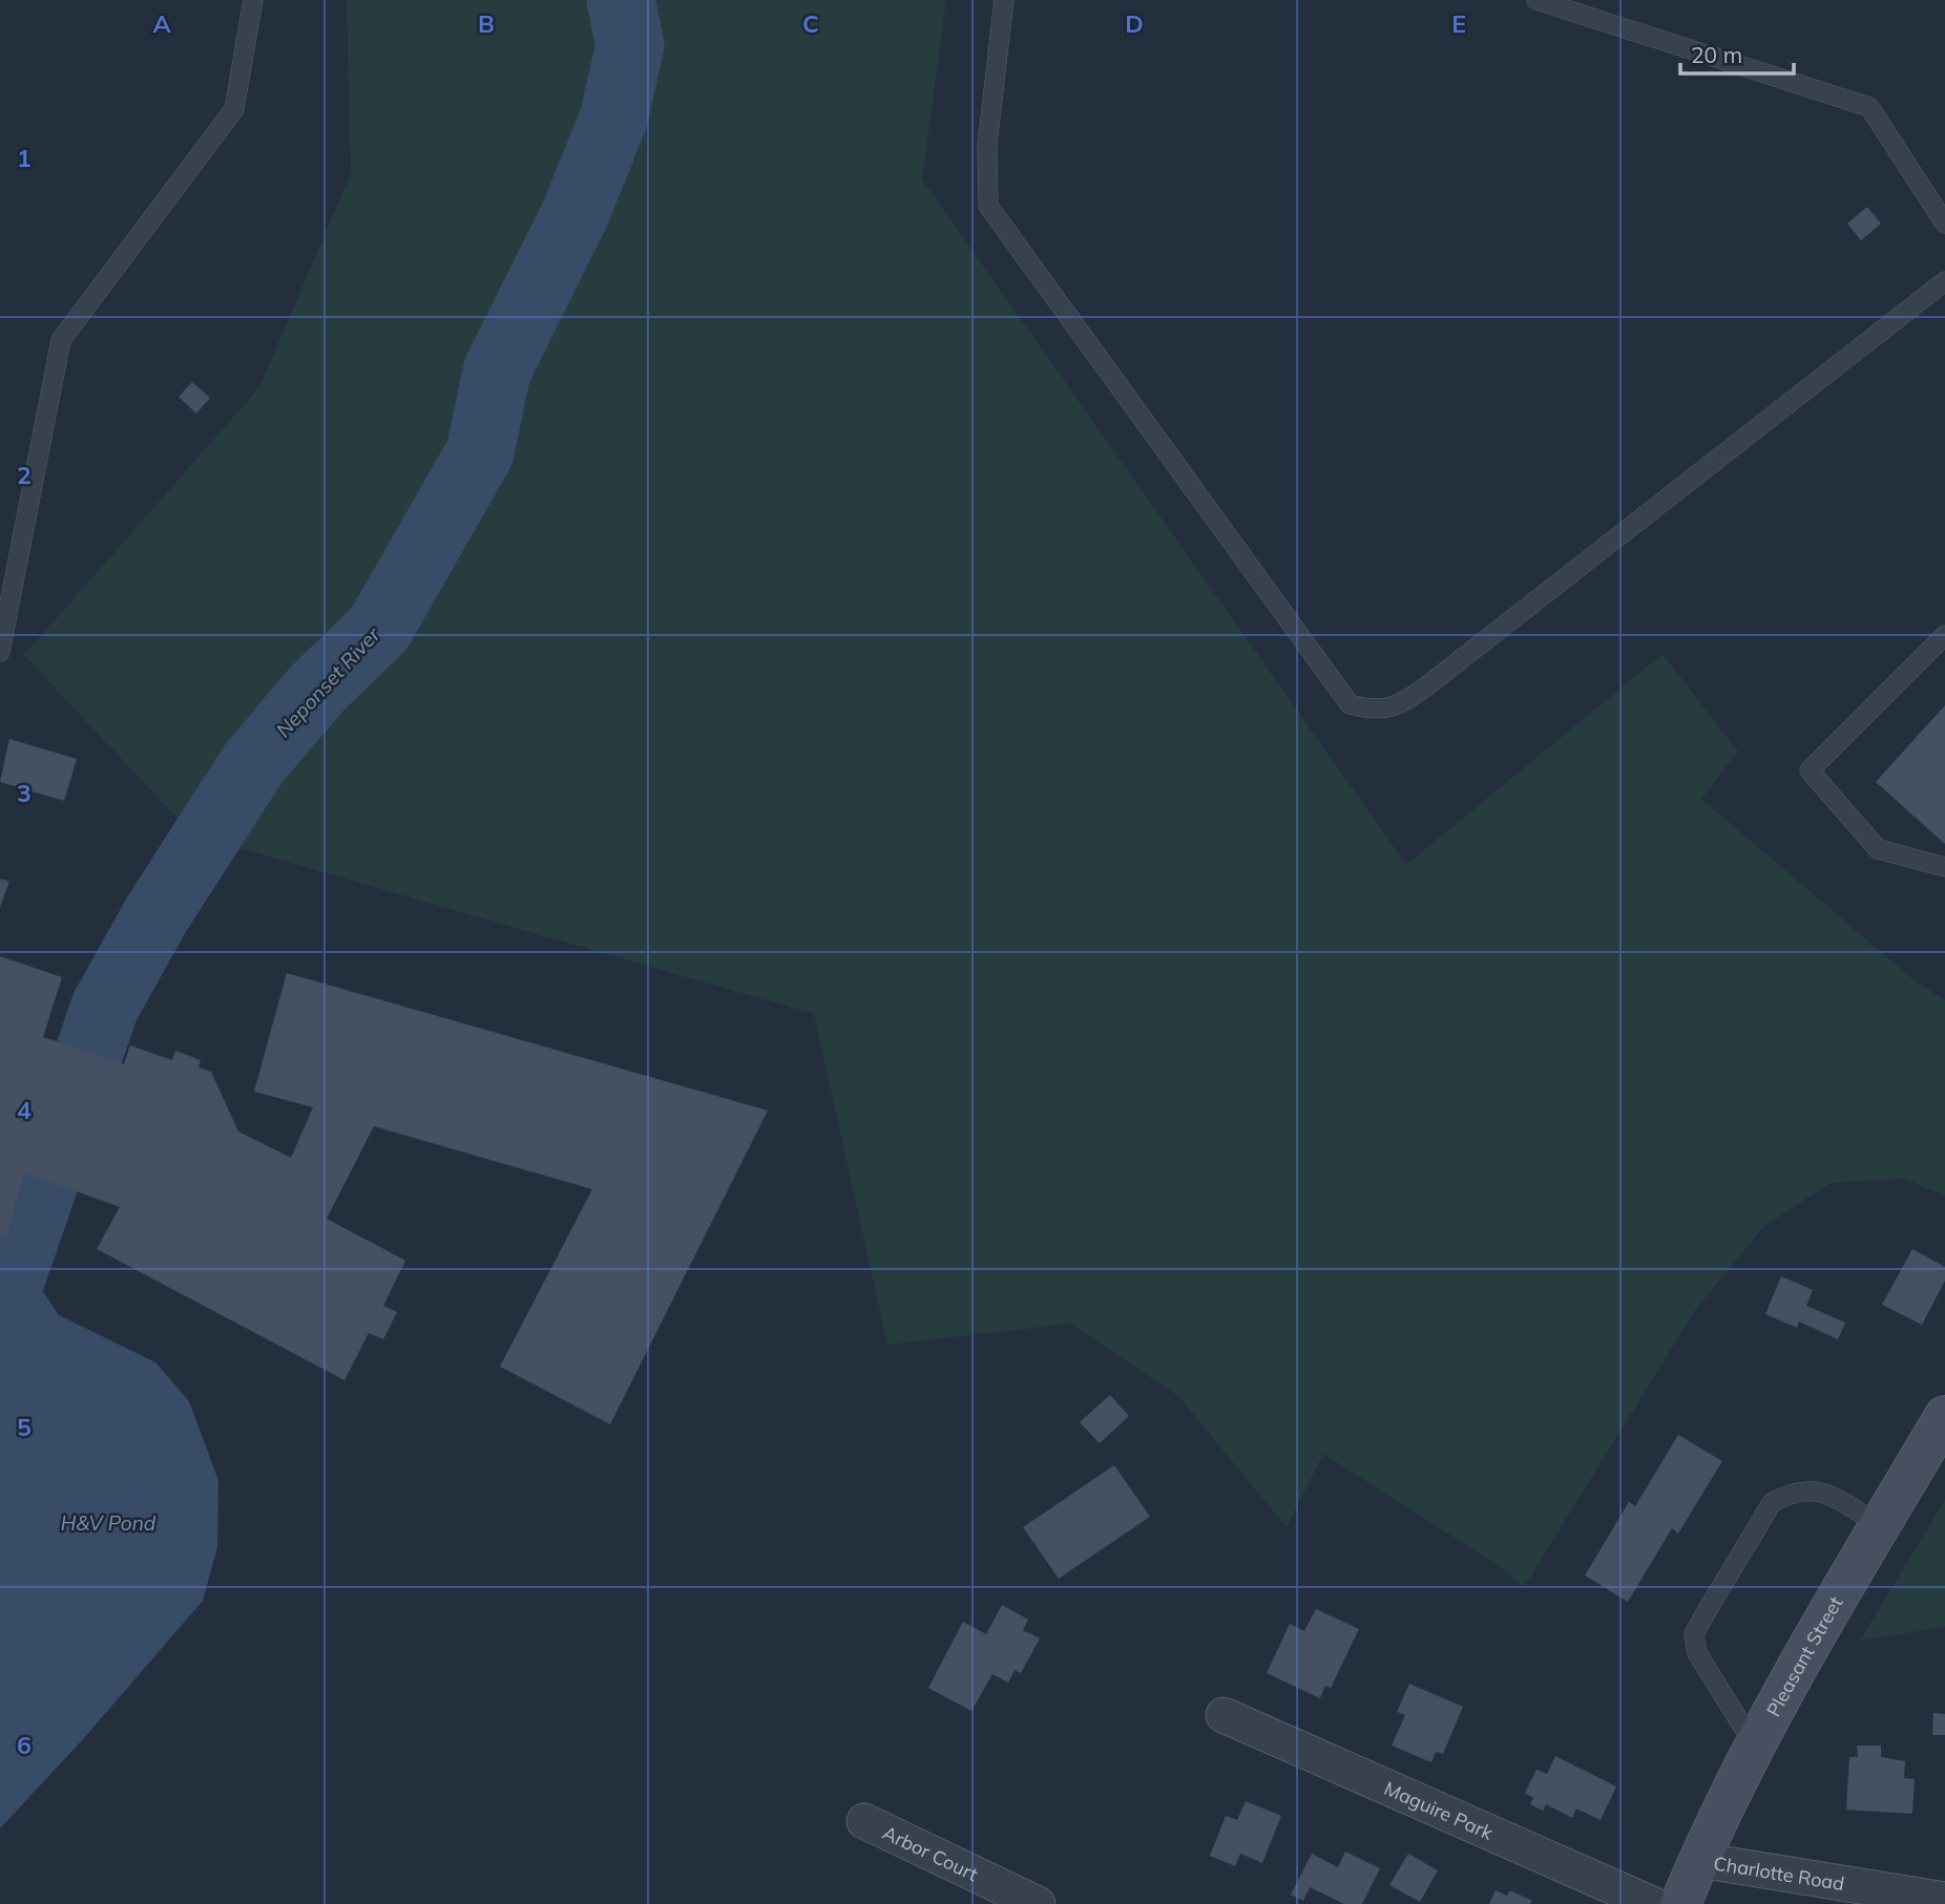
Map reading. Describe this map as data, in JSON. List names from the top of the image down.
{
  "streets": {
    "street": [
      "Pleasant Street",
      "Maguire Park",
      "Arbor Court",
      "Charlotte Road"
    ]
  },
  "crossings": [
    ["Pleasant Street", "Charlotte Road"]
  ],
  "water": ["Neponset River", "H&V Pond"],
  "scale_bar": "20 m",
  "grid": {
    "columns": [
      "A",
      "B",
      "C",
      "D",
      "E"
    ],
    "rows": [
      "1",
      "2",
      "3",
      "4",
      "5",
      "6"
    ]
  }
}
